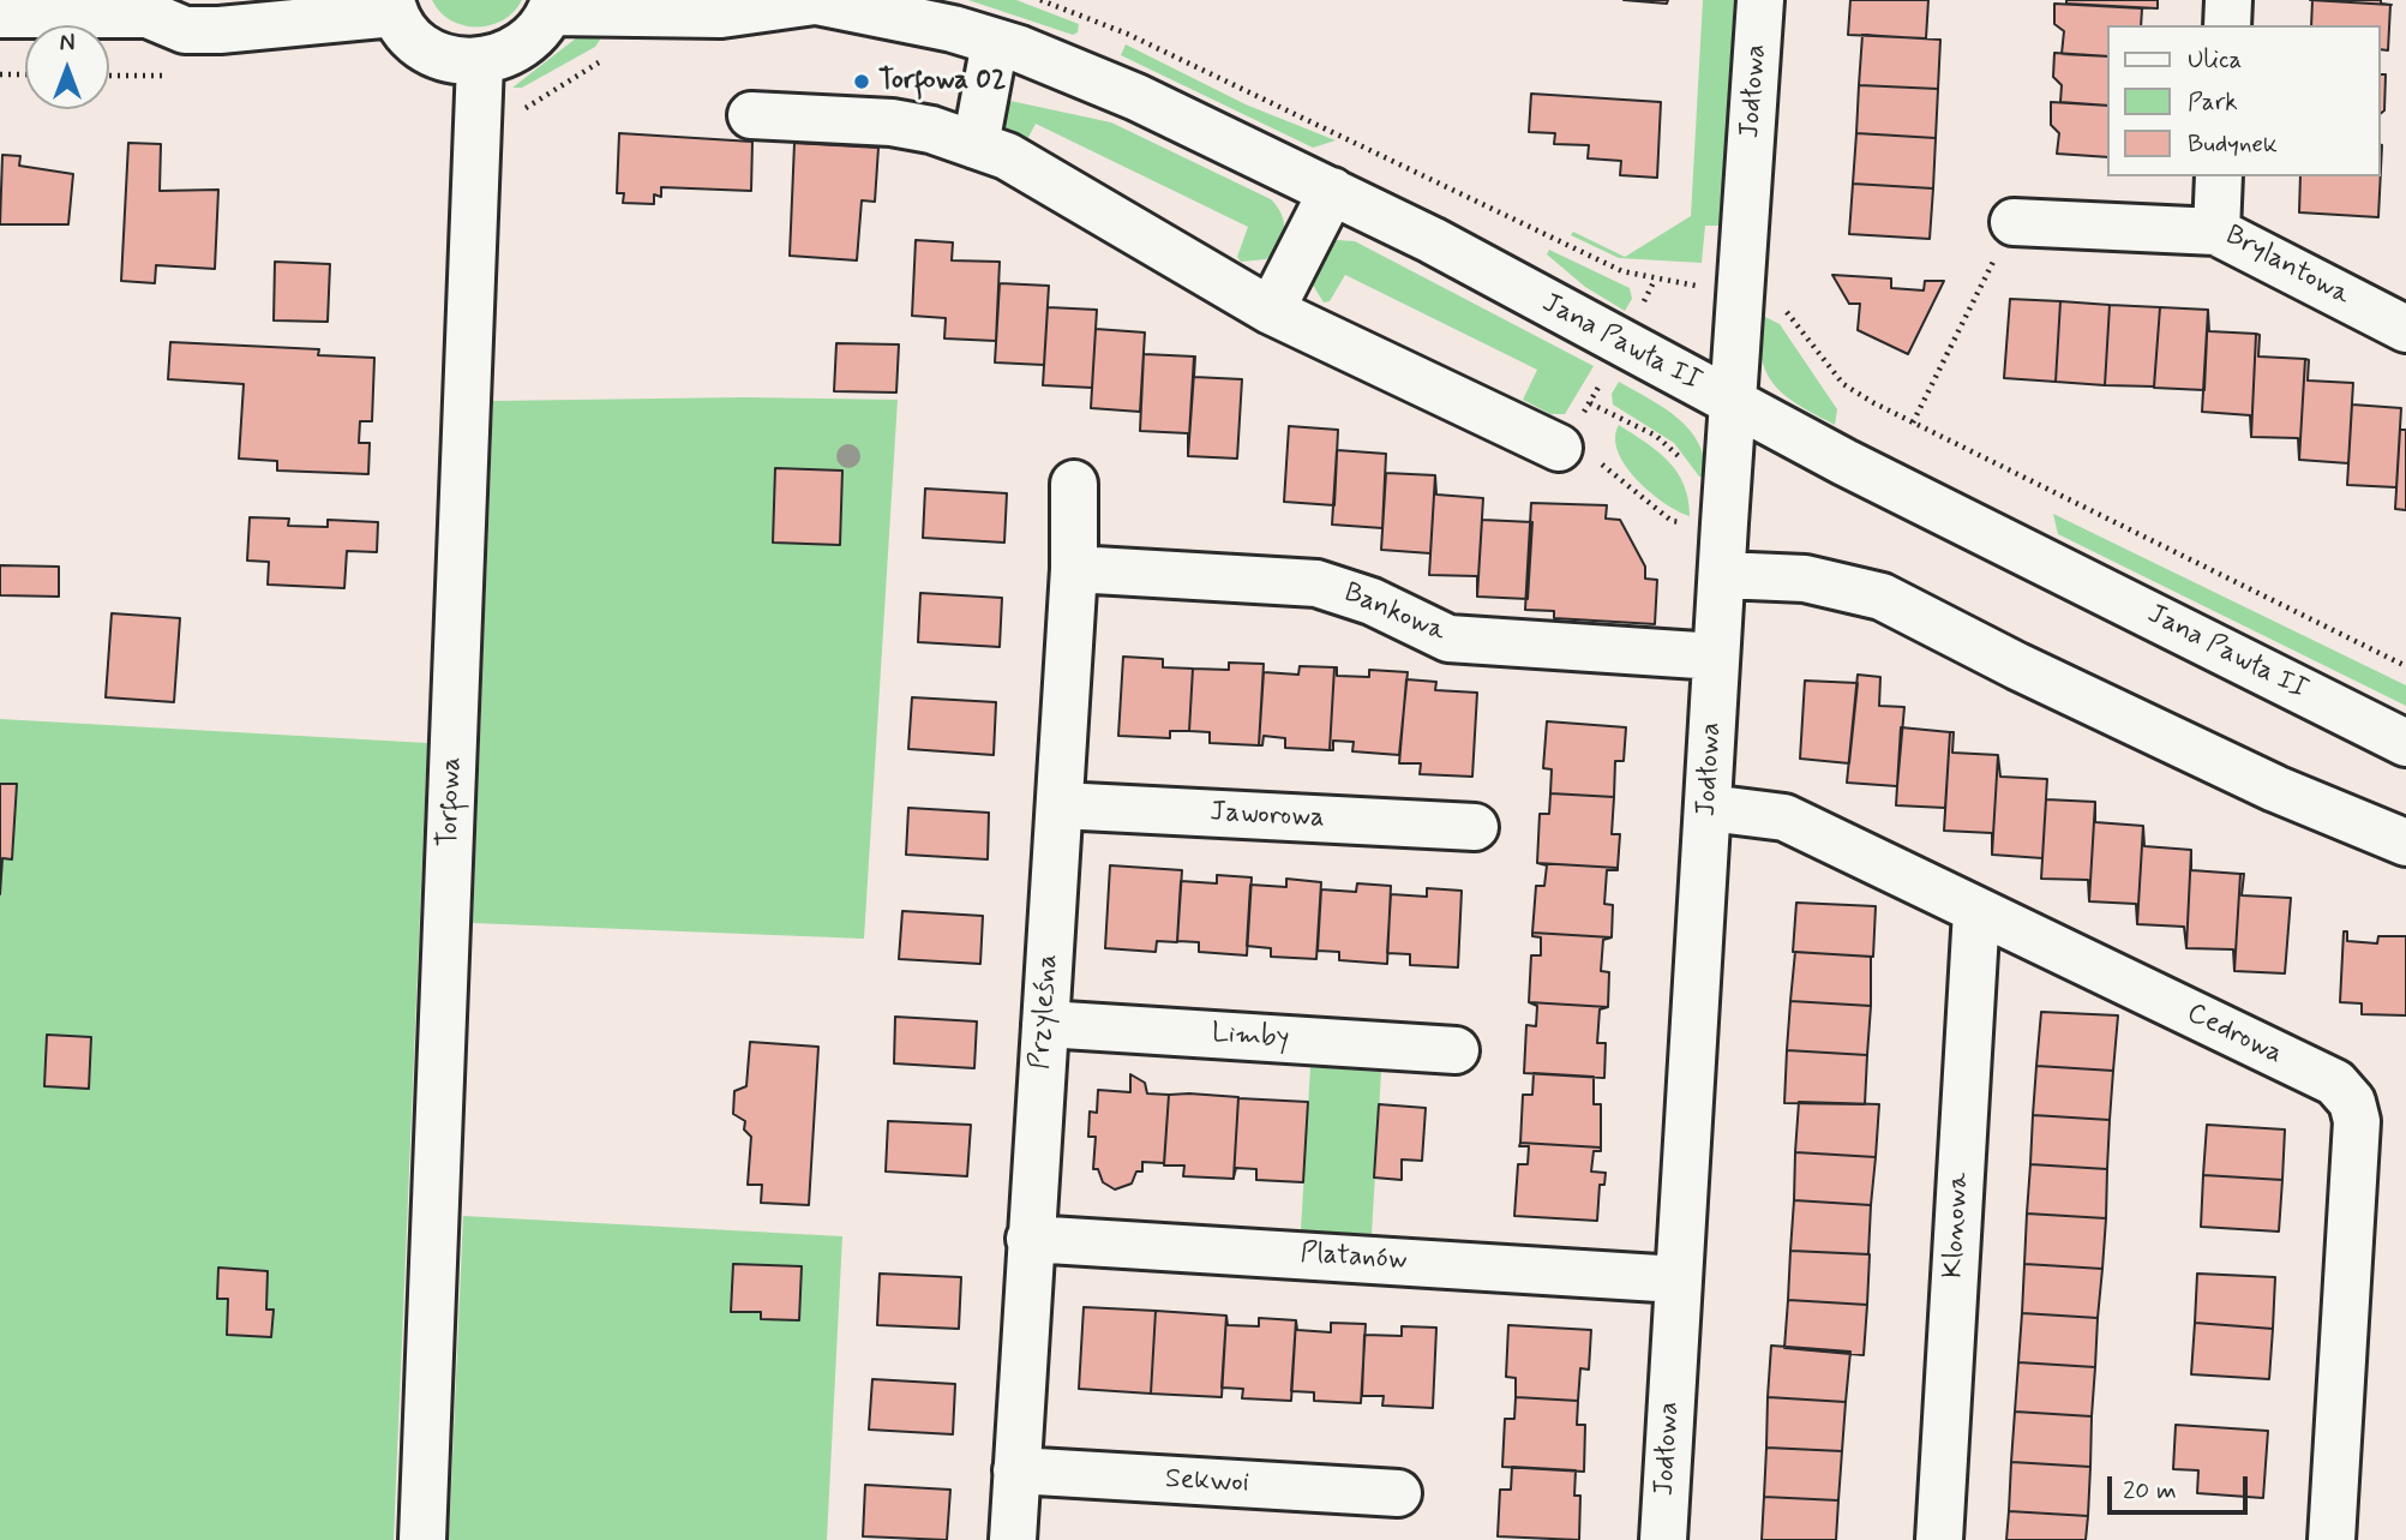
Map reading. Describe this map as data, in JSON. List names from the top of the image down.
{
  "streets": {
    "street": [
      "Jodłowa",
      "Brylantowa",
      "Jana Pawła II",
      "Bankowa",
      "Torfowa",
      "Jaworowa",
      "Przyleśna",
      "Cedrowa",
      "Limby",
      "Klonowa",
      "Platanów",
      "Sekwoi"
    ]
  },
  "crossings": [
    ["Jodłowa", "Jana Pawła II"],
    ["Jodłowa", "Bankowa"],
    ["Jodłowa", "Cedrowa"],
    ["Jodłowa", "Platanów"],
    ["Bankowa", "Przyleśna"],
    ["Jaworowa", "Przyleśna"],
    ["Przyleśna", "Limby"],
    ["Przyleśna", "Platanów"],
    ["Przyleśna", "Sekwoi"],
    ["Cedrowa", "Klonowa"]
  ],
  "places": ["Torfowa 02"],
  "legend": ["Ulica", "Park", "Budynek"],
  "scale_bar": "20 m",
  "north": "top"
}
